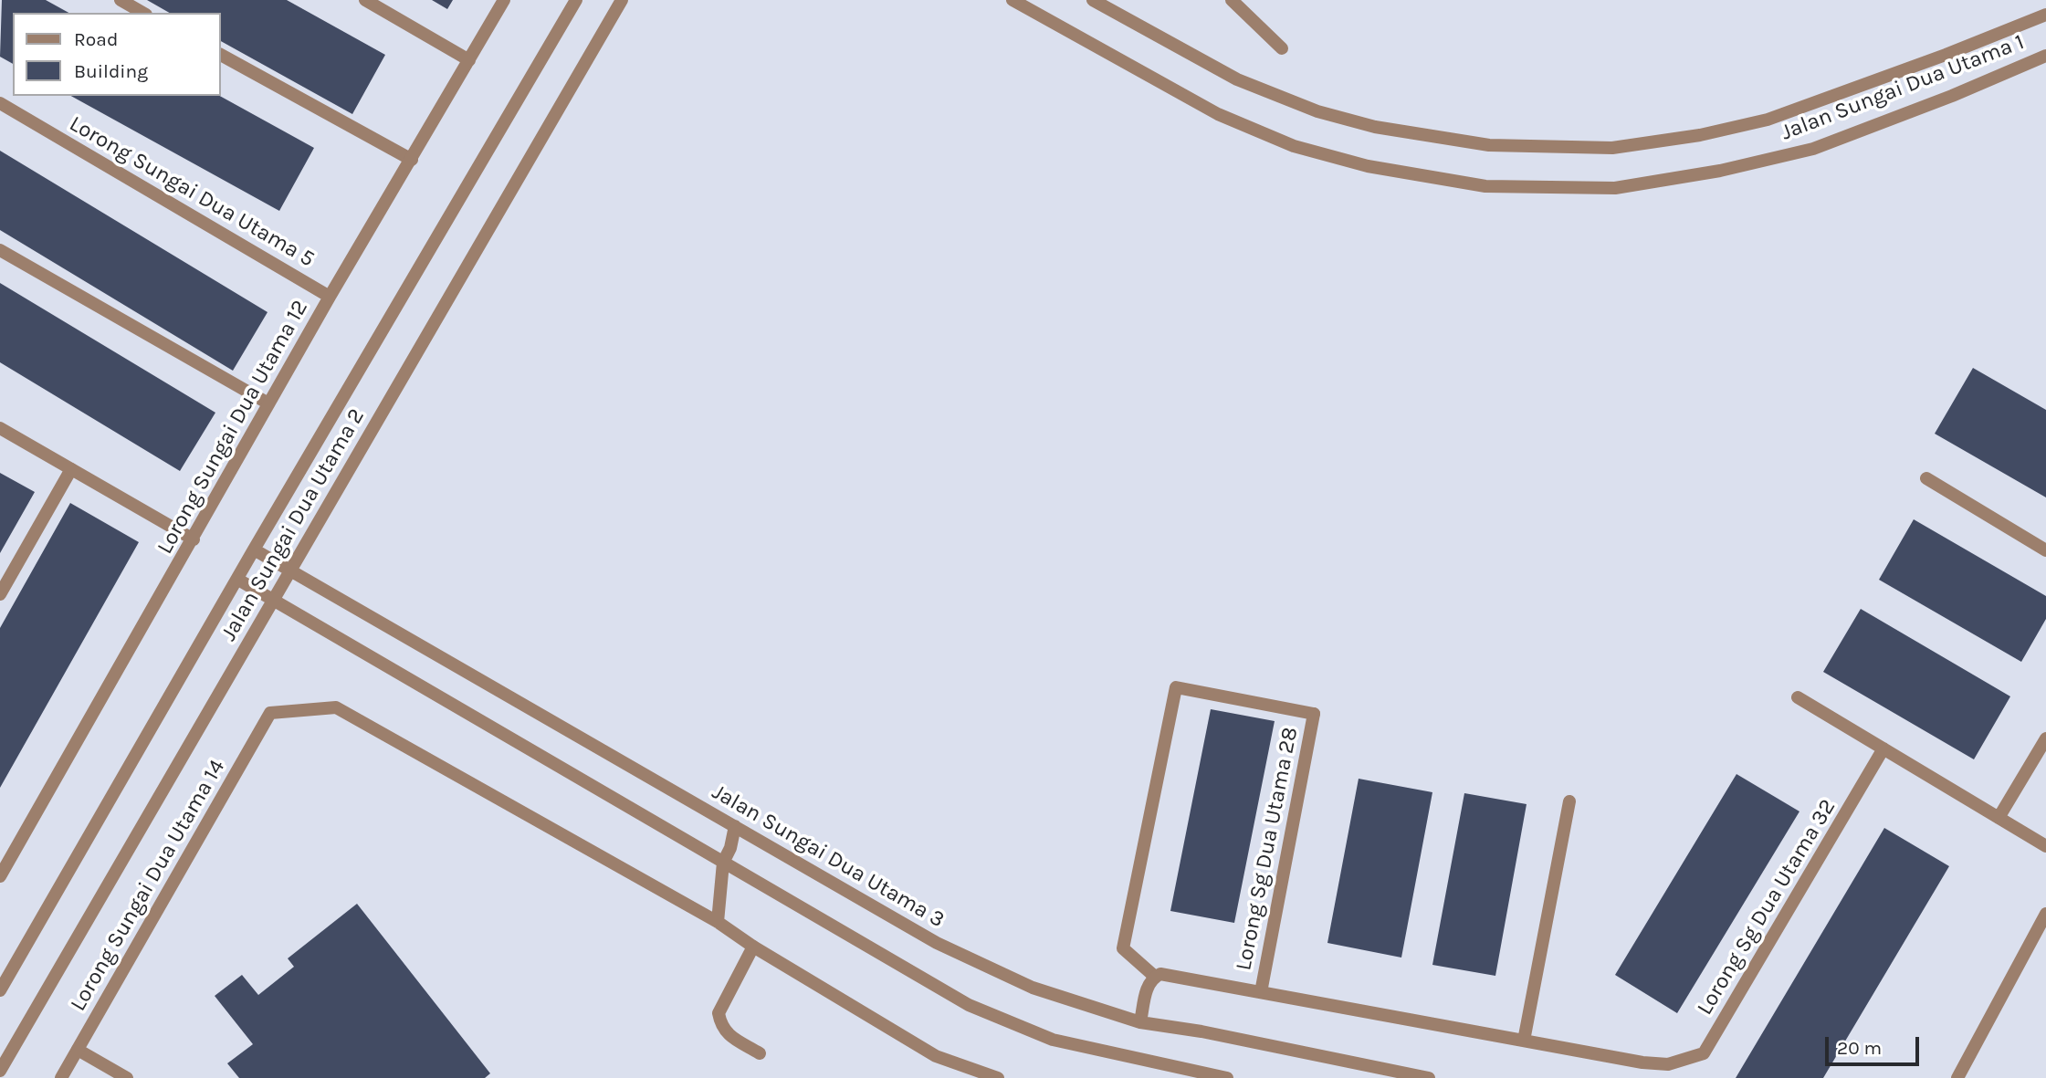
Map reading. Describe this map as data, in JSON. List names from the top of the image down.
{
  "streets": {
    "street": [
      "Jalan Sungai Dua Utama 1",
      "Lorong Sungai Dua Utama 5",
      "Lorong Sungai Dua Utama 12",
      "Jalan Sungai Dua Utama 2",
      "Lorong Sg Dua Utama 28",
      "Jalan Sungai Dua Utama 3",
      "Lorong Sungai Dua Utama 14",
      "Lorong Sg Dua Utama 32"
    ]
  },
  "crossings": [
    ["Lorong Sungai Dua Utama 5", "Lorong Sungai Dua Utama 12"],
    ["Jalan Sungai Dua Utama 2", "Jalan Sungai Dua Utama 3"]
  ],
  "legend": ["Road", "Building"],
  "scale_bar": "20 m"
}
